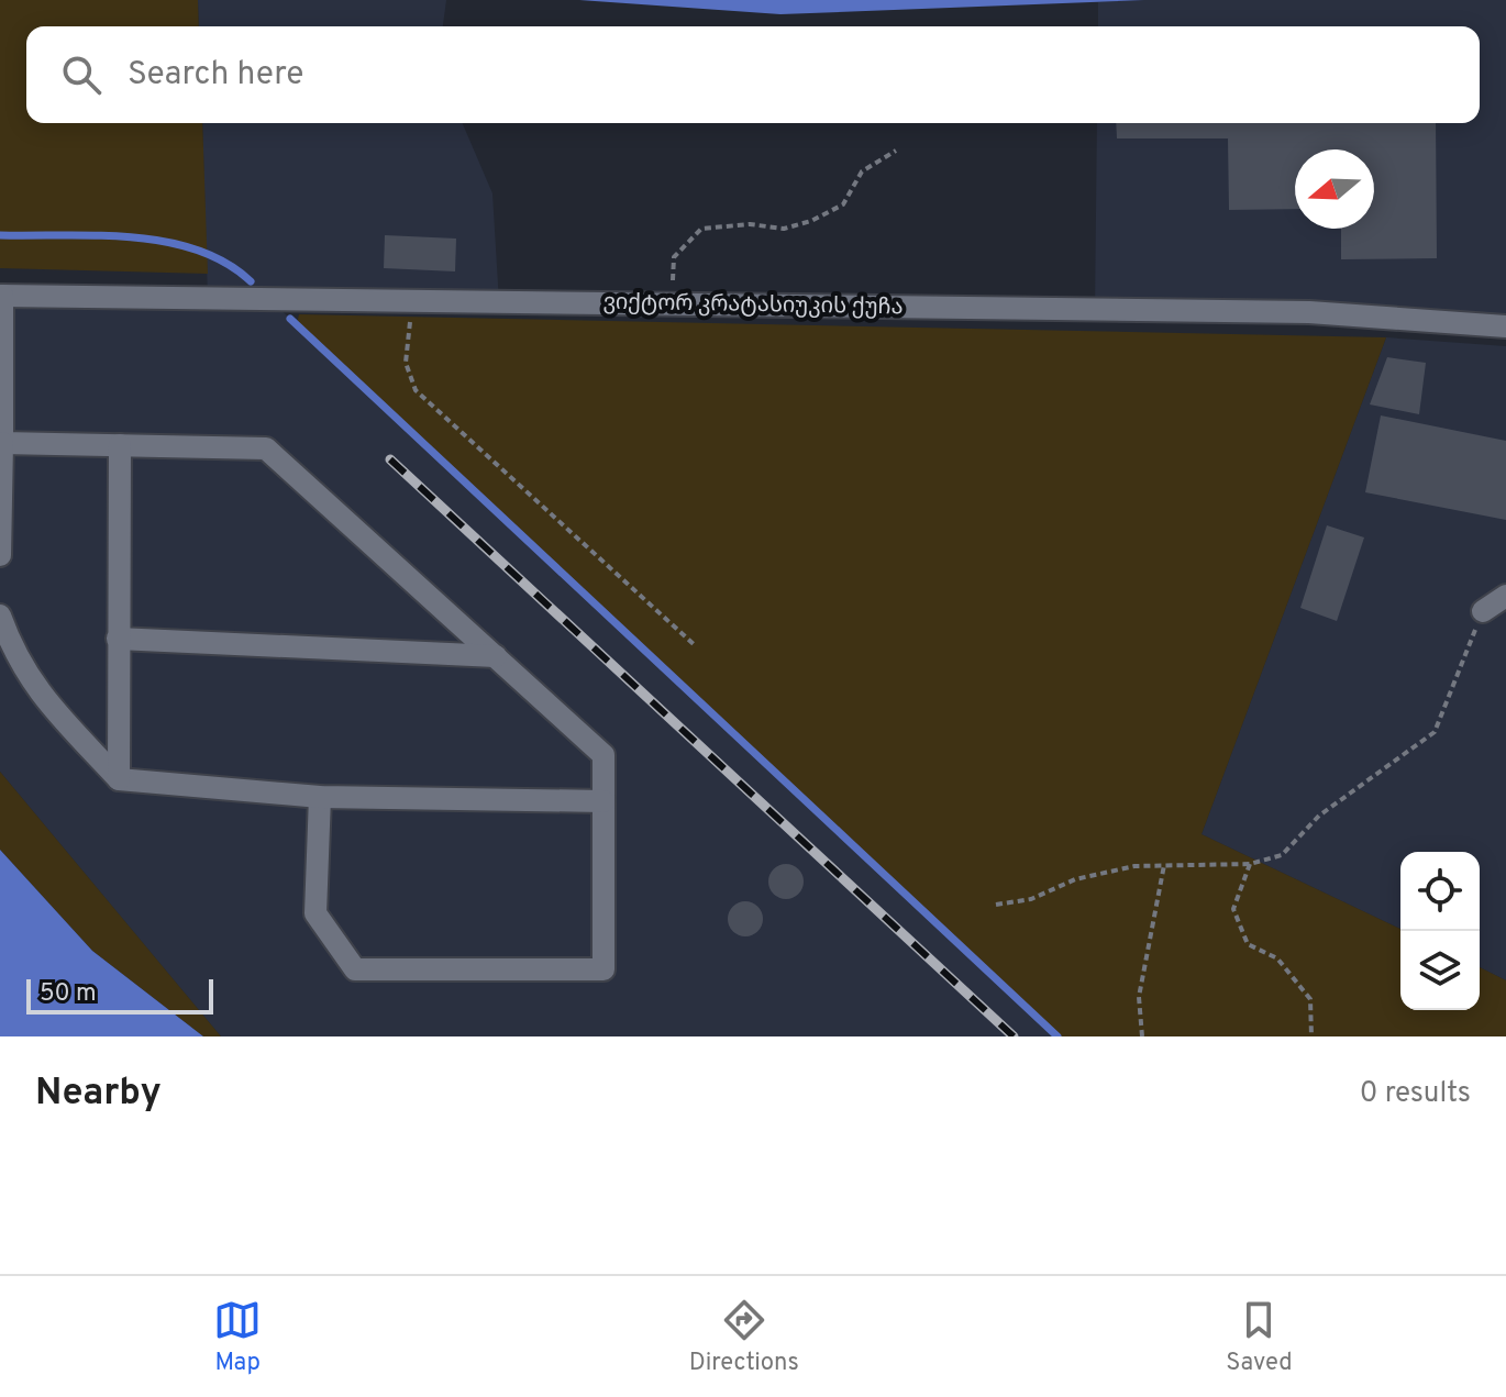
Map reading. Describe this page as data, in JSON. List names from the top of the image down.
{
  "streets": {
    "street": ["ვიქტორ კრატასიუკის ქუჩა"]
  },
  "scale_bar": "50 m",
  "north": "left",
  "page": {
    "search": "Search here",
    "scale": "50 m",
    "heading": ["Nearby", "0 results"],
    "nav": ["Map", "Directions", "Saved"]
  }
}
